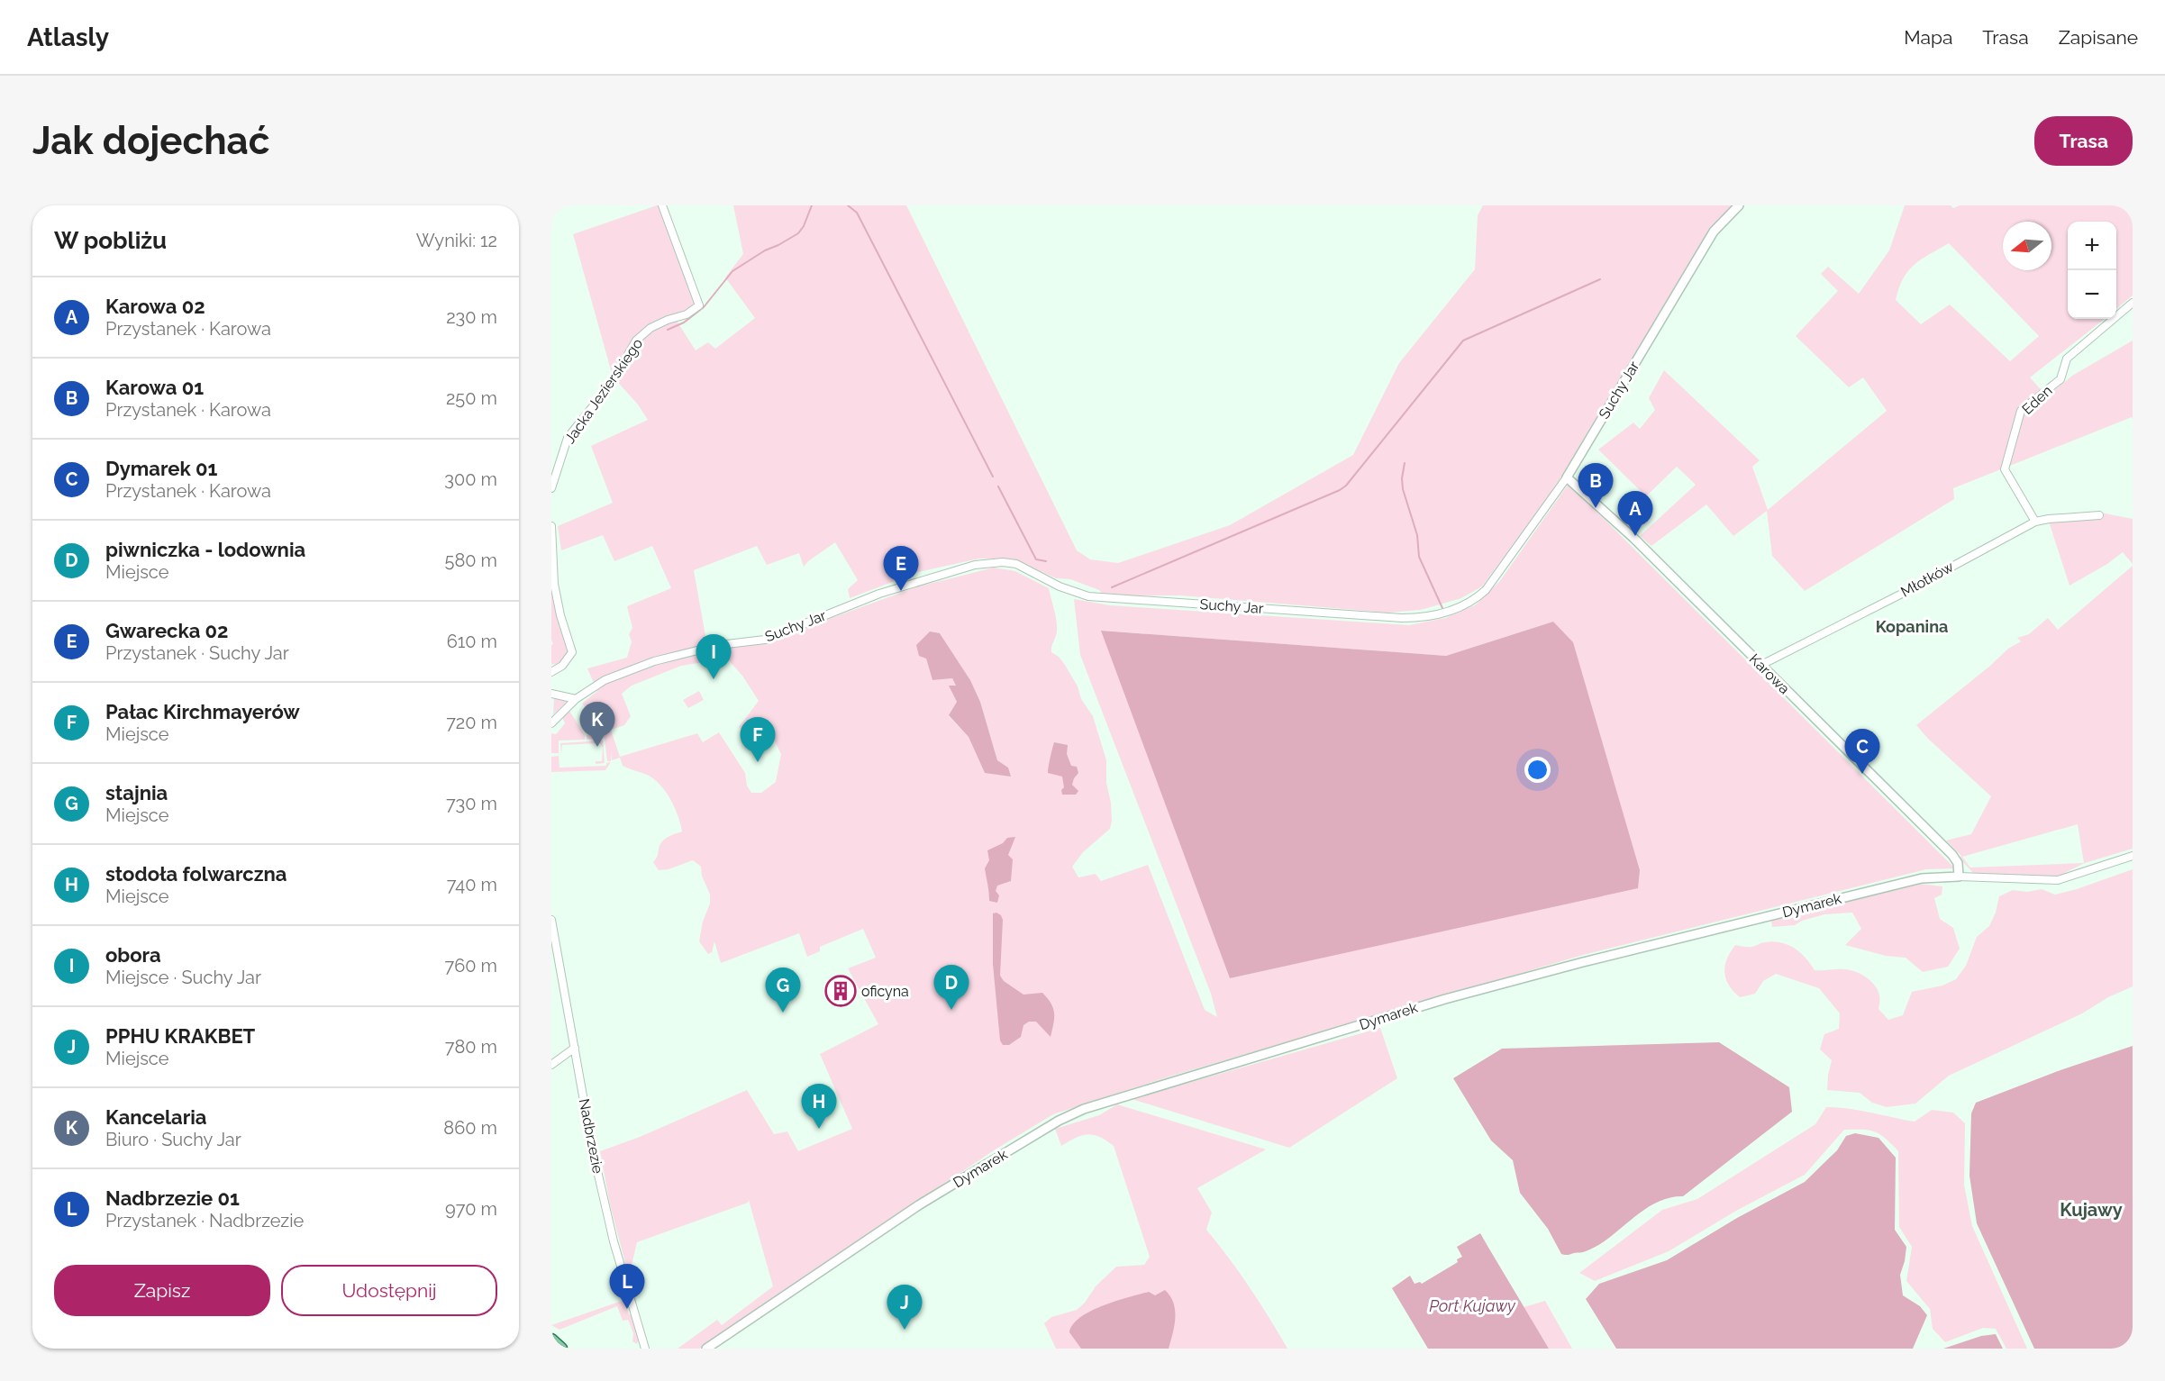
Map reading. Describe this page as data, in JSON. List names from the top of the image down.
{
  "streets": {
    "street": [
      "Suchy Jar",
      "Jacka Jezierskiego",
      "Eden",
      "Młotków",
      "Karowa",
      "Dymarek",
      "Nadbrzezie"
    ]
  },
  "crossings": [
    ["Suchy Jar", "Karowa"],
    ["Eden", "Młotków"],
    ["Młotków", "Karowa"],
    ["Karowa", "Dymarek"]
  ],
  "districts": ["Kopanina", "Kujawy"],
  "water": ["Port Kujawy"],
  "places": {
    "building": ["oficyna"]
  },
  "north": "left",
  "page": {
    "header": "Atlasly",
    "nav": ["Mapa", "Trasa", "Zapisane"],
    "buttons": [
      "Trasa",
      ["Zapisz", "Udostępnij"]
    ],
    "title": "Jak dojechać",
    "heading": ["W pobliżu", "Wyniki: 12"],
    "map_buttons": ["+", "−"],
    "list": [
      {
        "mark": "A",
        "name": "Karowa 02",
        "note": "Przystanek · Karowa",
        "value": "230 m"
      },
      {
        "mark": "B",
        "name": "Karowa 01",
        "note": "Przystanek · Karowa",
        "value": "250 m"
      },
      {
        "mark": "C",
        "name": "Dymarek 01",
        "note": "Przystanek · Karowa",
        "value": "300 m"
      },
      {
        "mark": "D",
        "name": "piwniczka - lodownia",
        "note": "Miejsce",
        "value": "580 m"
      },
      {
        "mark": "E",
        "name": "Gwarecka 02",
        "note": "Przystanek · Suchy Jar",
        "value": "610 m"
      },
      {
        "mark": "F",
        "name": "Pałac Kirchmayerów",
        "note": "Miejsce",
        "value": "720 m"
      },
      {
        "mark": "G",
        "name": "stajnia",
        "note": "Miejsce",
        "value": "730 m"
      },
      {
        "mark": "H",
        "name": "stodoła folwarczna",
        "note": "Miejsce",
        "value": "740 m"
      },
      {
        "mark": "I",
        "name": "obora",
        "note": "Miejsce · Suchy Jar",
        "value": "760 m"
      },
      {
        "mark": "J",
        "name": "PPHU KRAKBET",
        "note": "Miejsce",
        "value": "780 m"
      },
      {
        "mark": "K",
        "name": "Kancelaria",
        "note": "Biuro · Suchy Jar",
        "value": "860 m"
      },
      {
        "mark": "L",
        "name": "Nadbrzezie 01",
        "note": "Przystanek · Nadbrzezie",
        "value": "970 m"
      }
    ],
    "pins": [
      "B",
      "A",
      "E",
      "I",
      "K",
      "F",
      "C",
      "D",
      "G",
      "H",
      "L",
      "J"
    ]
  }
}
